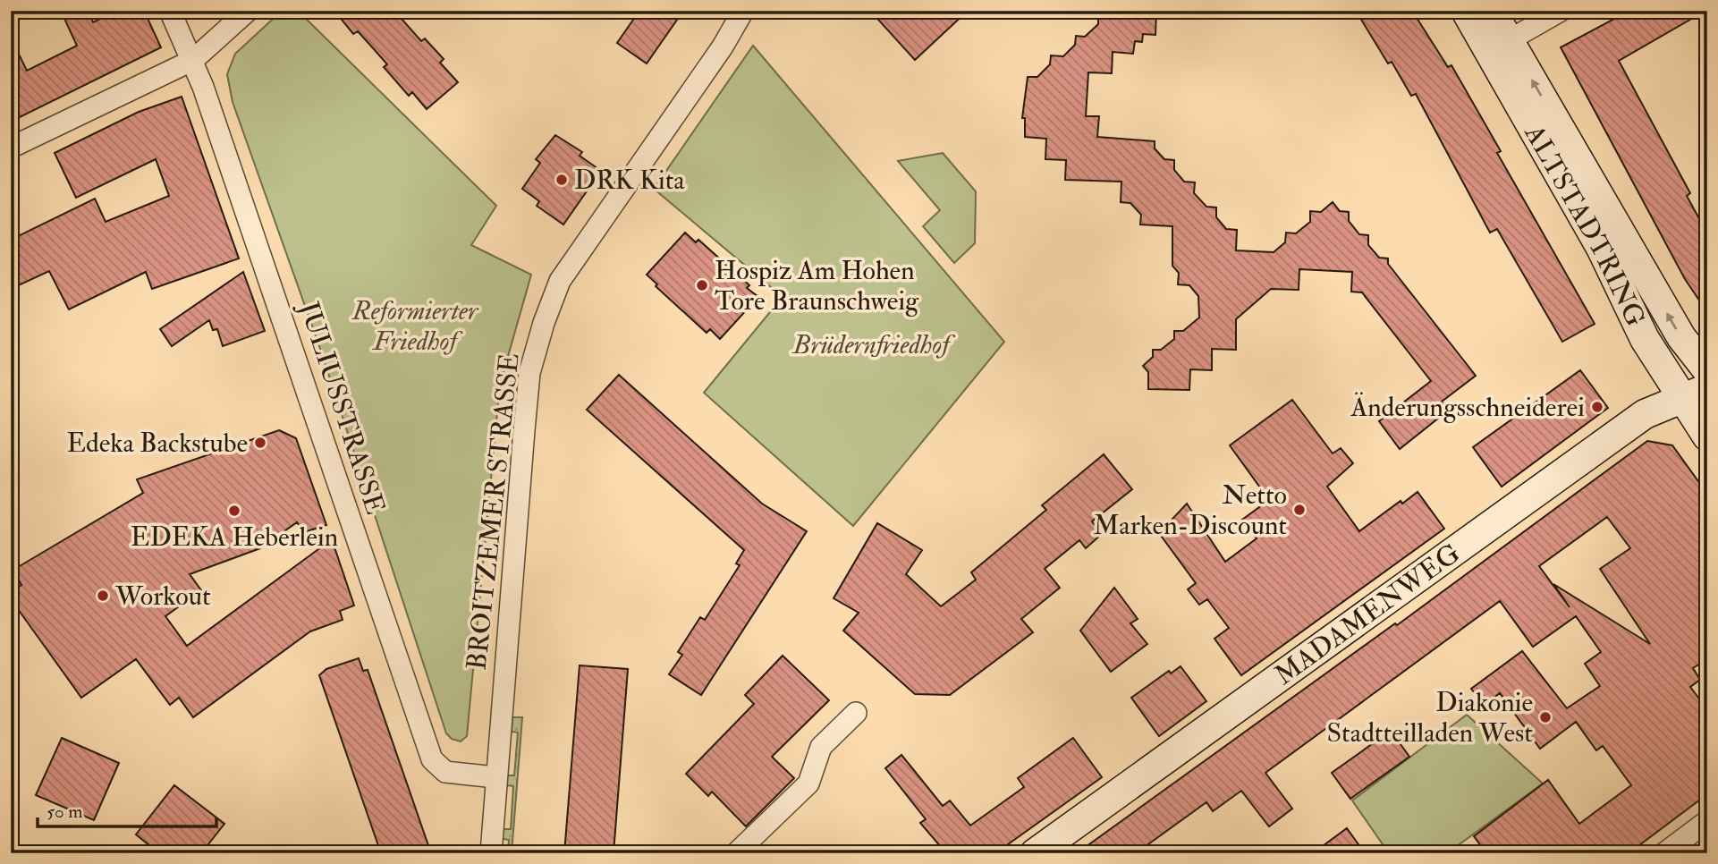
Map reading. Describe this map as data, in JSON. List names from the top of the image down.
{
  "streets": {
    "main road": ["ALTSTADTRING", "MADAMENWEG"],
    "street": ["JULIUSSTRASSE", "BROITZEMER STRASSE"]
  },
  "crossings": [
    ["ALTSTADTRING", "MADAMENWEG"],
    ["JULIUSSTRASSE", "BROITZEMER STRASSE"]
  ],
  "parks": ["Reformierter Friedhof", "Brüdernfriedhof"],
  "places": [
    "DRK Kita",
    "Hospiz Am Hohen Tore Braunschweig",
    "Änderungsschneiderei",
    "Edeka Backstube",
    "Netto Marken-Discount",
    "EDEKA Heberlein",
    "Workout",
    "Diakonie Stadtteilladen West"
  ],
  "scale_bar": "50 m"
}
